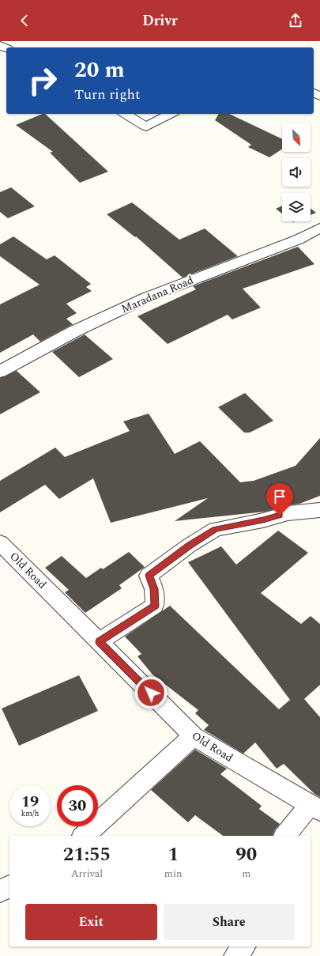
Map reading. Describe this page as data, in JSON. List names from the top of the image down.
{
  "streets": {
    "street": ["Maradana Road", "Old Road"]
  },
  "north": "bottom right",
  "page": {
    "header": "Drivr",
    "turn": ["20 m", "Turn right"],
    "speed": "19 km/h",
    "limit": "30",
    "eta": [
      "21:55",
      "Arrival",
      "1",
      "min",
      "90",
      "m"
    ],
    "buttons": ["Exit", "Share"]
  }
}
